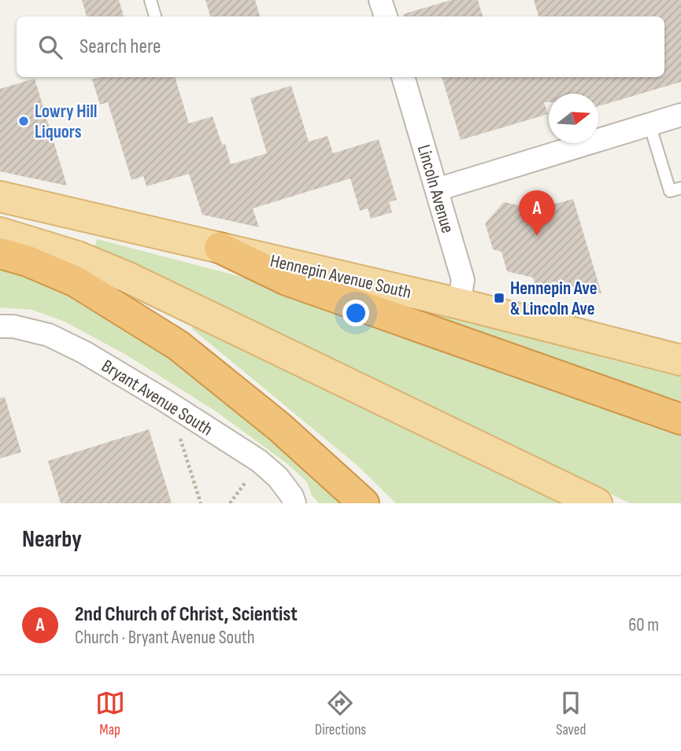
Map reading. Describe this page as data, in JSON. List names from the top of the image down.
{
  "streets": {
    "main road": ["Hennepin Avenue South"],
    "street": ["Lincoln Avenue", "Bryant Avenue South"]
  },
  "crossings": [
    ["Lincoln Avenue", "Hennepin Avenue South"]
  ],
  "places": {
    "other": ["Lowry Hill Liquors"],
    "transit": ["Hennepin Ave & Lincoln Ave"]
  },
  "north": "right",
  "page": {
    "search": "Search here",
    "pins": "A",
    "heading": "Nearby",
    "list": [
      {
        "mark": "A",
        "name": "2nd Church of Christ, Scientist",
        "note": "Church · Bryant Avenue South",
        "value": "60 m"
      }
    ],
    "nav": ["Map", "Directions", "Saved"]
  }
}
